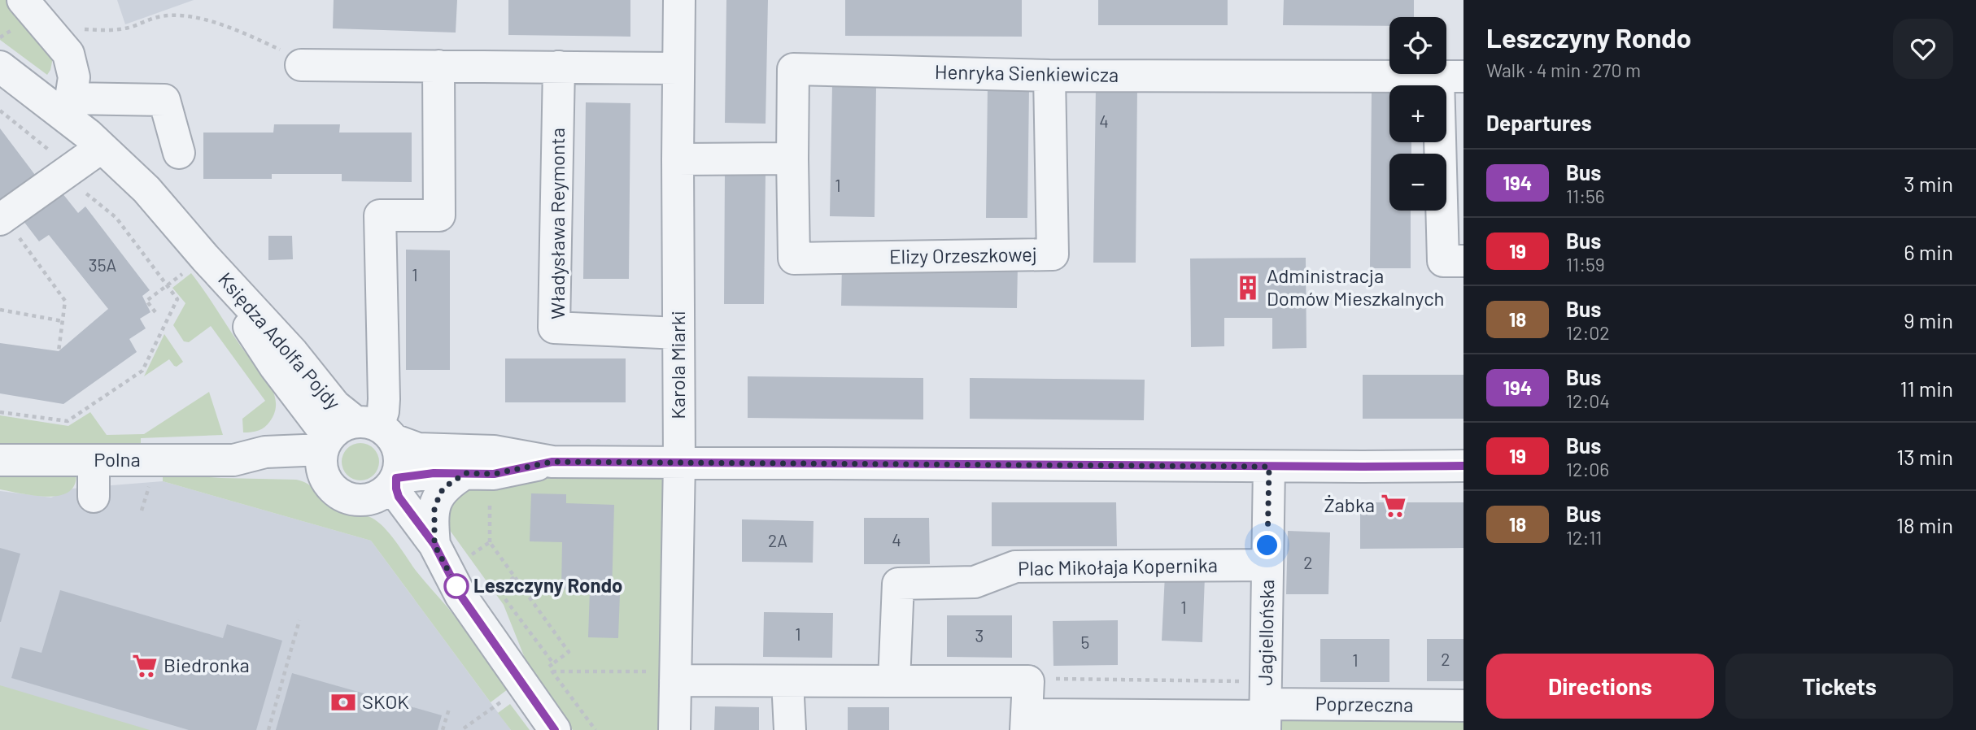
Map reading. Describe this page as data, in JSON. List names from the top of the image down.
{
  "streets": {
    "street": [
      "Henryka Sienkiewicza",
      "Władysława Reymonta",
      "Elizy Orzeszkowej",
      "Księdza Adolfa Pojdy",
      "Karola Miarki",
      "Polna",
      "Plac Mikołaja Kopernika",
      "Jagiellońska",
      "Poprzeczna"
    ]
  },
  "crossings": [
    ["Henryka Sienkiewicza", "Elizy Orzeszkowej"],
    ["Władysława Reymonta", "Karola Miarki"],
    ["Księdza Adolfa Pojdy", "Polna"],
    ["Plac Mikołaja Kopernika", "Jagiellońska"],
    ["Jagiellońska", "Poprzeczna"]
  ],
  "places": {
    "building": ["Administracja Domów Mieszkalnych"],
    "supermarket": ["Żabka", "Biedronka"],
    "other": ["Leszczyny Rondo"],
    "bank": ["SKOK"]
  },
  "lines": ["bus line 194"],
  "house_numbers": [
    "4",
    "1",
    "35A",
    "1",
    "4",
    "2A",
    "2",
    "1",
    "1",
    "3",
    "5",
    "2",
    "1"
  ],
  "page": {
    "heading": [
      ["Leszczyny Rondo", "Walk · 4 min · 270 m"],
      "Departures"
    ],
    "map_buttons": ["+", "−"],
    "list": [
      {
        "mark": "194",
        "name": "Bus",
        "note": "11:56",
        "value": "3 min"
      },
      {
        "mark": "19",
        "name": "Bus",
        "note": "11:59",
        "value": "6 min"
      },
      {
        "mark": "18",
        "name": "Bus",
        "note": "12:02",
        "value": "9 min"
      },
      {
        "mark": "194",
        "name": "Bus",
        "note": "12:04",
        "value": "11 min"
      },
      {
        "mark": "19",
        "name": "Bus",
        "note": "12:06",
        "value": "13 min"
      },
      {
        "mark": "18",
        "name": "Bus",
        "note": "12:11",
        "value": "18 min"
      }
    ],
    "buttons": ["Directions", "Tickets"]
  }
}
